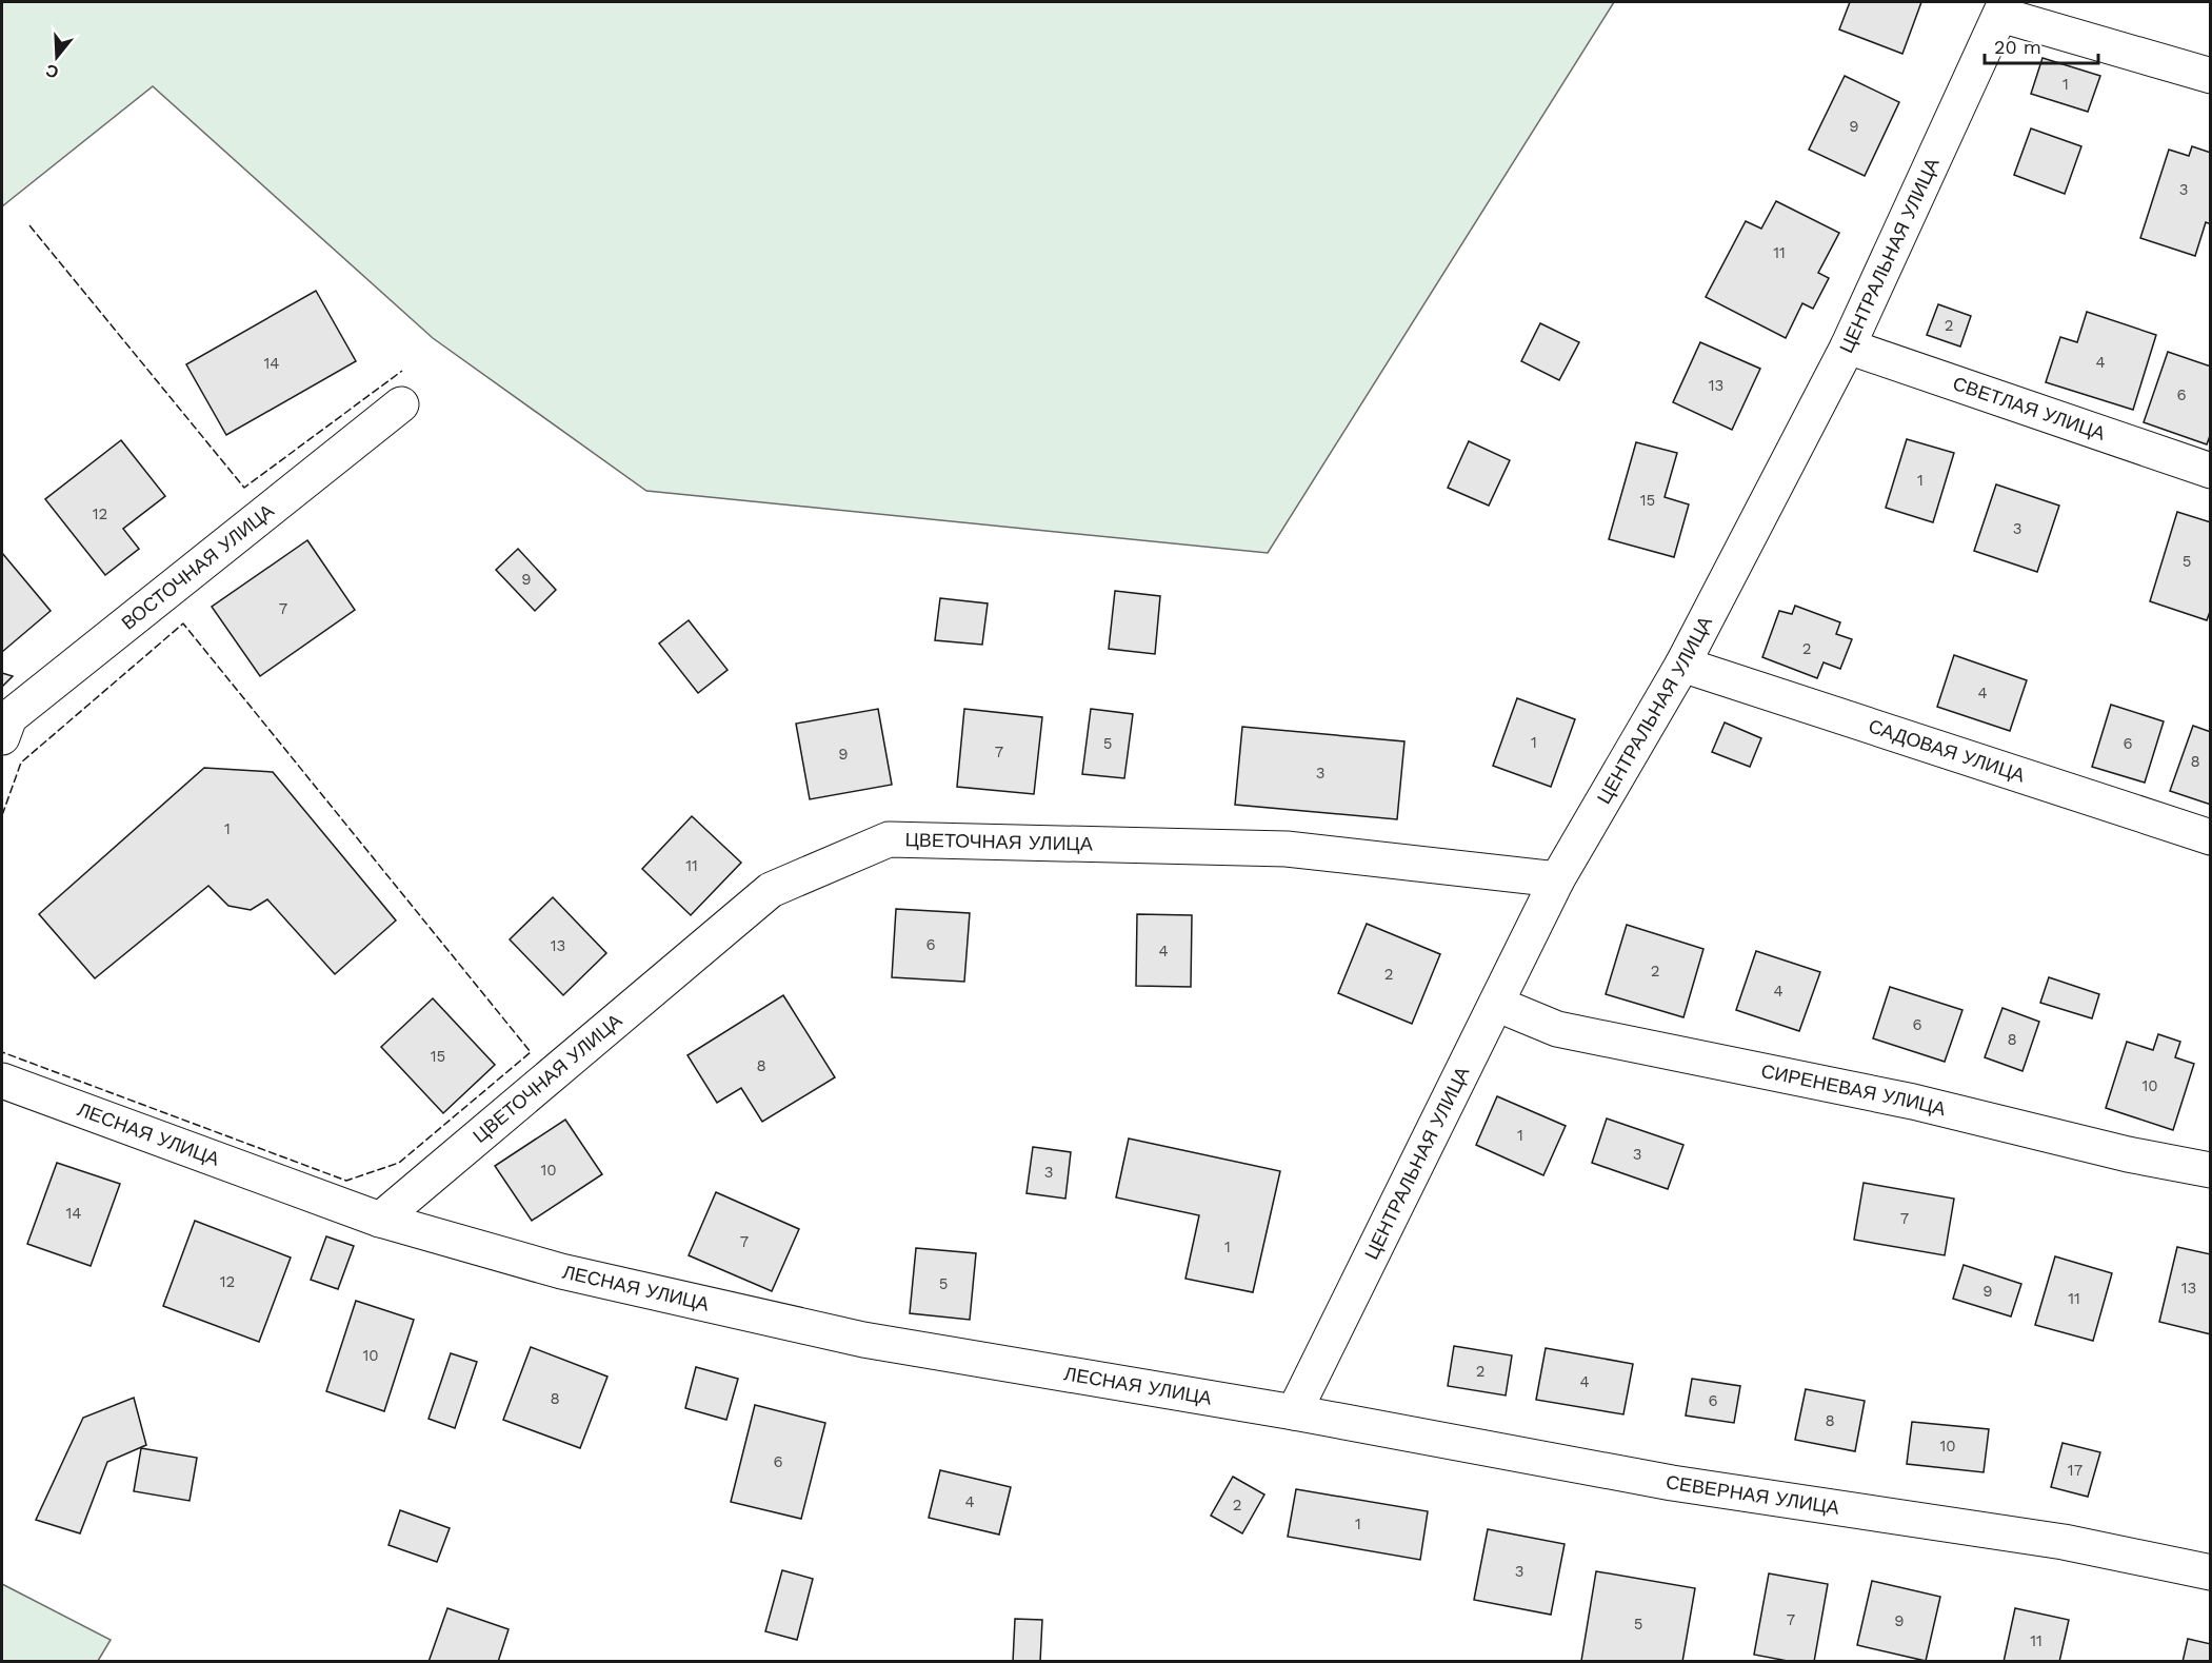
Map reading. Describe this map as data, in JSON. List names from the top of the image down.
{
  "streets": {
    "street": [
      "ЦЕНТРАЛЬНАЯ УЛИЦА",
      "СВЕТЛАЯ УЛИЦА",
      "ВОСТОЧНАЯ УЛИЦА",
      "САДОВАЯ УЛИЦА",
      "ЦВЕТОЧНАЯ УЛИЦА",
      "СИРЕНЕВАЯ УЛИЦА",
      "ЛЕСНАЯ УЛИЦА",
      "СЕВЕРНАЯ УЛИЦА"
    ]
  },
  "crossings": [
    ["ЦЕНТРАЛЬНАЯ УЛИЦА", "СВЕТЛАЯ УЛИЦА"],
    ["ЦЕНТРАЛЬНАЯ УЛИЦА", "САДОВАЯ УЛИЦА"],
    ["ЦЕНТРАЛЬНАЯ УЛИЦА", "ЦВЕТОЧНАЯ УЛИЦА"],
    ["ЦЕНТРАЛЬНАЯ УЛИЦА", "СИРЕНЕВАЯ УЛИЦА"],
    ["ЦЕНТРАЛЬНАЯ УЛИЦА", "ЛЕСНАЯ УЛИЦА"],
    ["ЦЕНТРАЛЬНАЯ УЛИЦА", "СЕВЕРНАЯ УЛИЦА"],
    ["ЦВЕТОЧНАЯ УЛИЦА", "ЛЕСНАЯ УЛИЦА"],
    ["ЛЕСНАЯ УЛИЦА", "СЕВЕРНАЯ УЛИЦА"]
  ],
  "house_numbers": [
    "1",
    "9",
    "3",
    "11",
    "2",
    "4",
    "14",
    "13",
    "6",
    "1",
    "15",
    "12",
    "3",
    "5",
    "9",
    "7",
    "2",
    "4",
    "1",
    "5",
    "6",
    "7",
    "9",
    "8",
    "3",
    "1",
    "11",
    "6",
    "13",
    "4",
    "2",
    "2",
    "4",
    "6",
    "8",
    "15",
    "8",
    "10",
    "1",
    "3",
    "10",
    "3",
    "14",
    "7",
    "7",
    "1",
    "12",
    "5",
    "13",
    "9",
    "11",
    "10",
    "2",
    "4",
    "8",
    "6",
    "8",
    "10",
    "6",
    "17",
    "4",
    "2",
    "1",
    "3",
    "7",
    "9",
    "5",
    "11"
  ],
  "scale_bar": "20 m",
  "north": "bottom"
}
